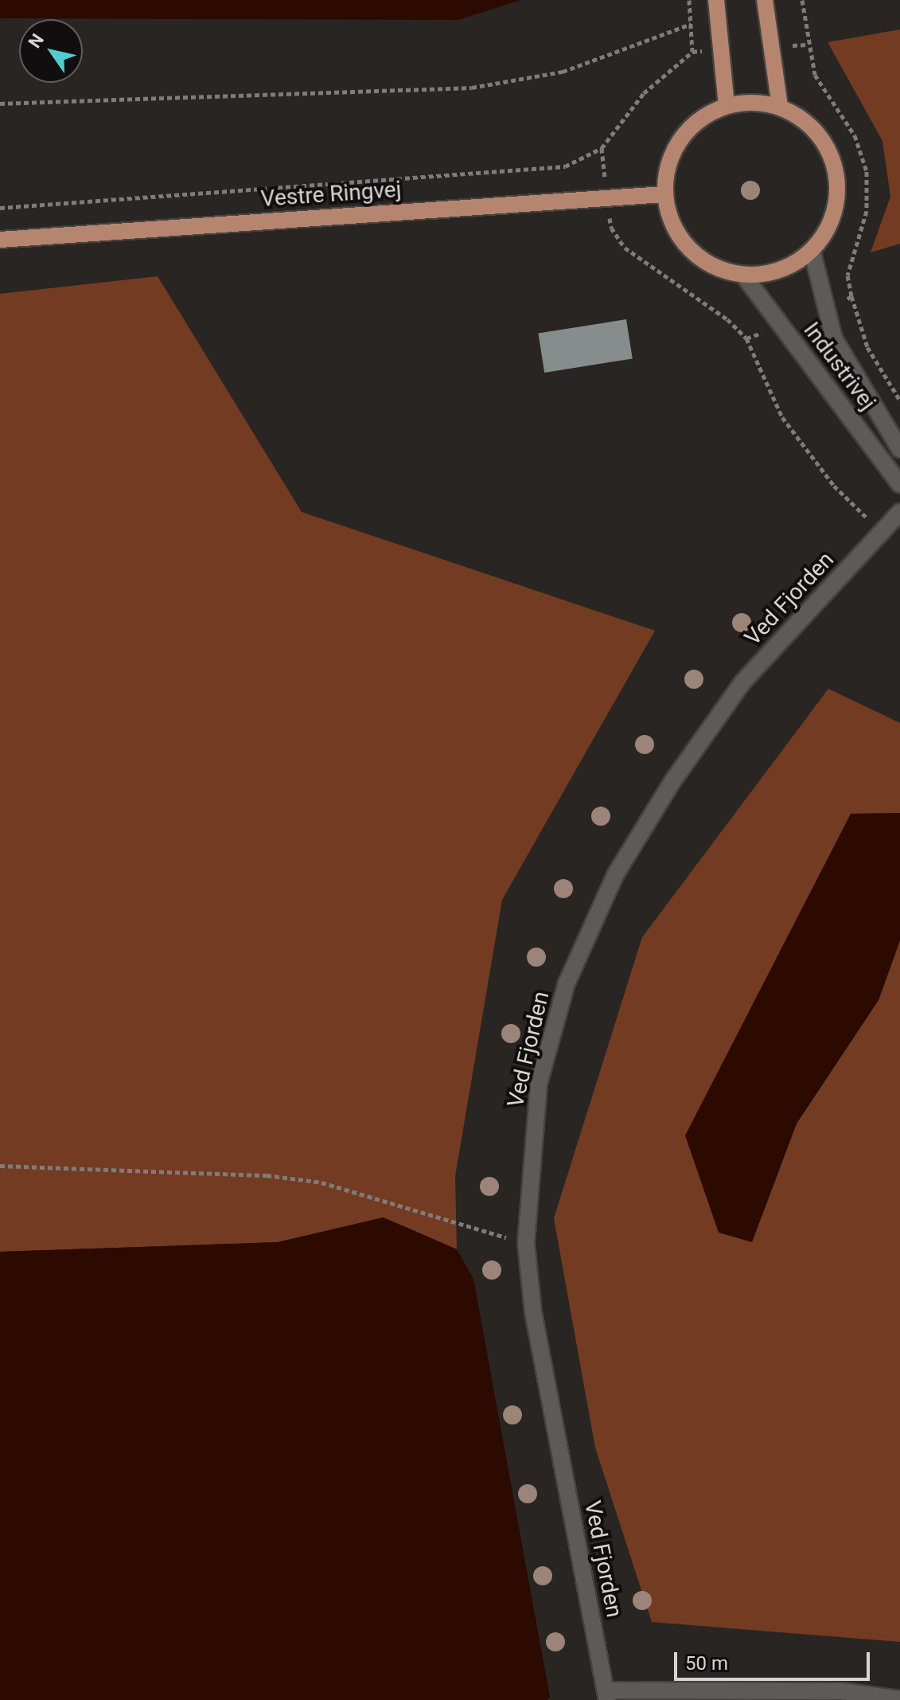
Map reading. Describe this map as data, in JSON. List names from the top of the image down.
{
  "streets": {
    "main road": ["Vestre Ringvej"],
    "street": ["Industrivej", "Ved Fjorden"]
  },
  "crossings": [
    ["Vestre Ringvej", "Industrivej"]
  ],
  "scale_bar": "50 m",
  "north": "top left"
}
